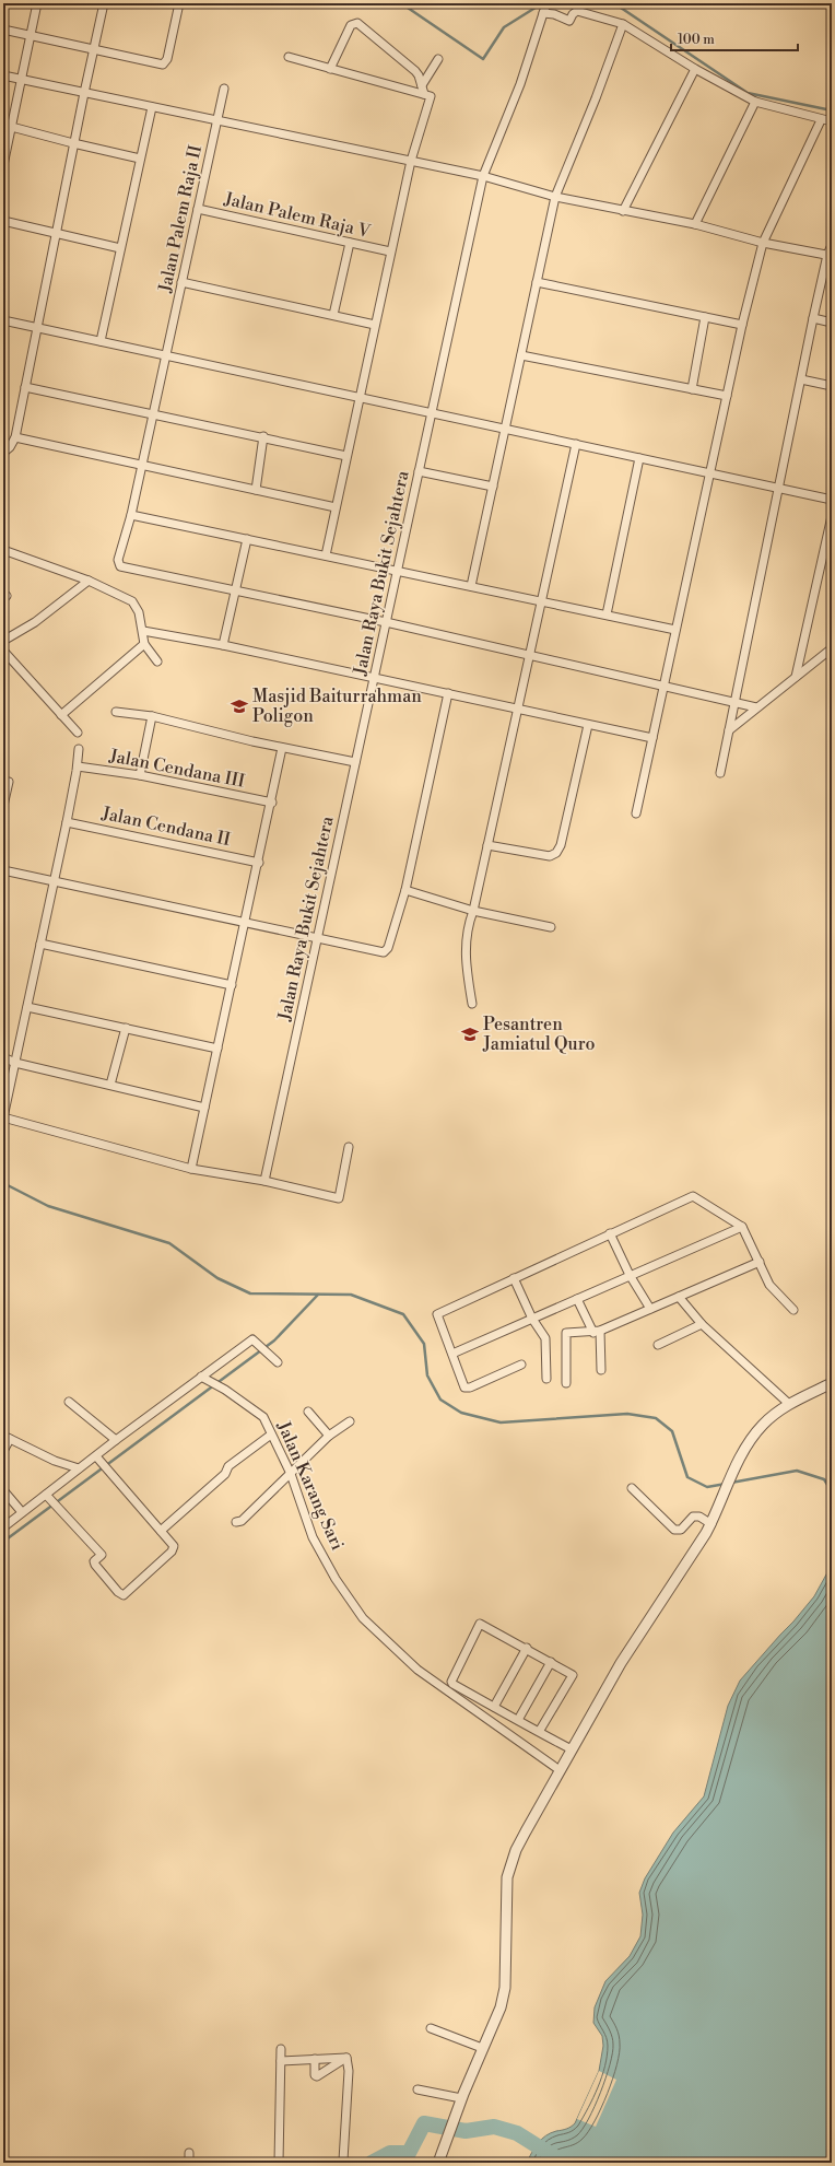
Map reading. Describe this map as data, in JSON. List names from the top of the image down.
{
  "streets": {
    "street": [
      "Jalan Palem Raja V",
      "Jalan Palem Raja II",
      "Jalan Raya Bukit Sejahtera",
      "Jalan Cendana III",
      "Jalan Cendana II",
      "Jalan Karang Sari"
    ]
  },
  "crossings": [
    ["Jalan Palem Raja V", "Jalan Palem Raja II"]
  ],
  "places": {
    "school or university": ["Masjid Baiturrahman Poligon", "Pesantren Jamiatul Quro"]
  },
  "scale_bar": "100 m"
}
